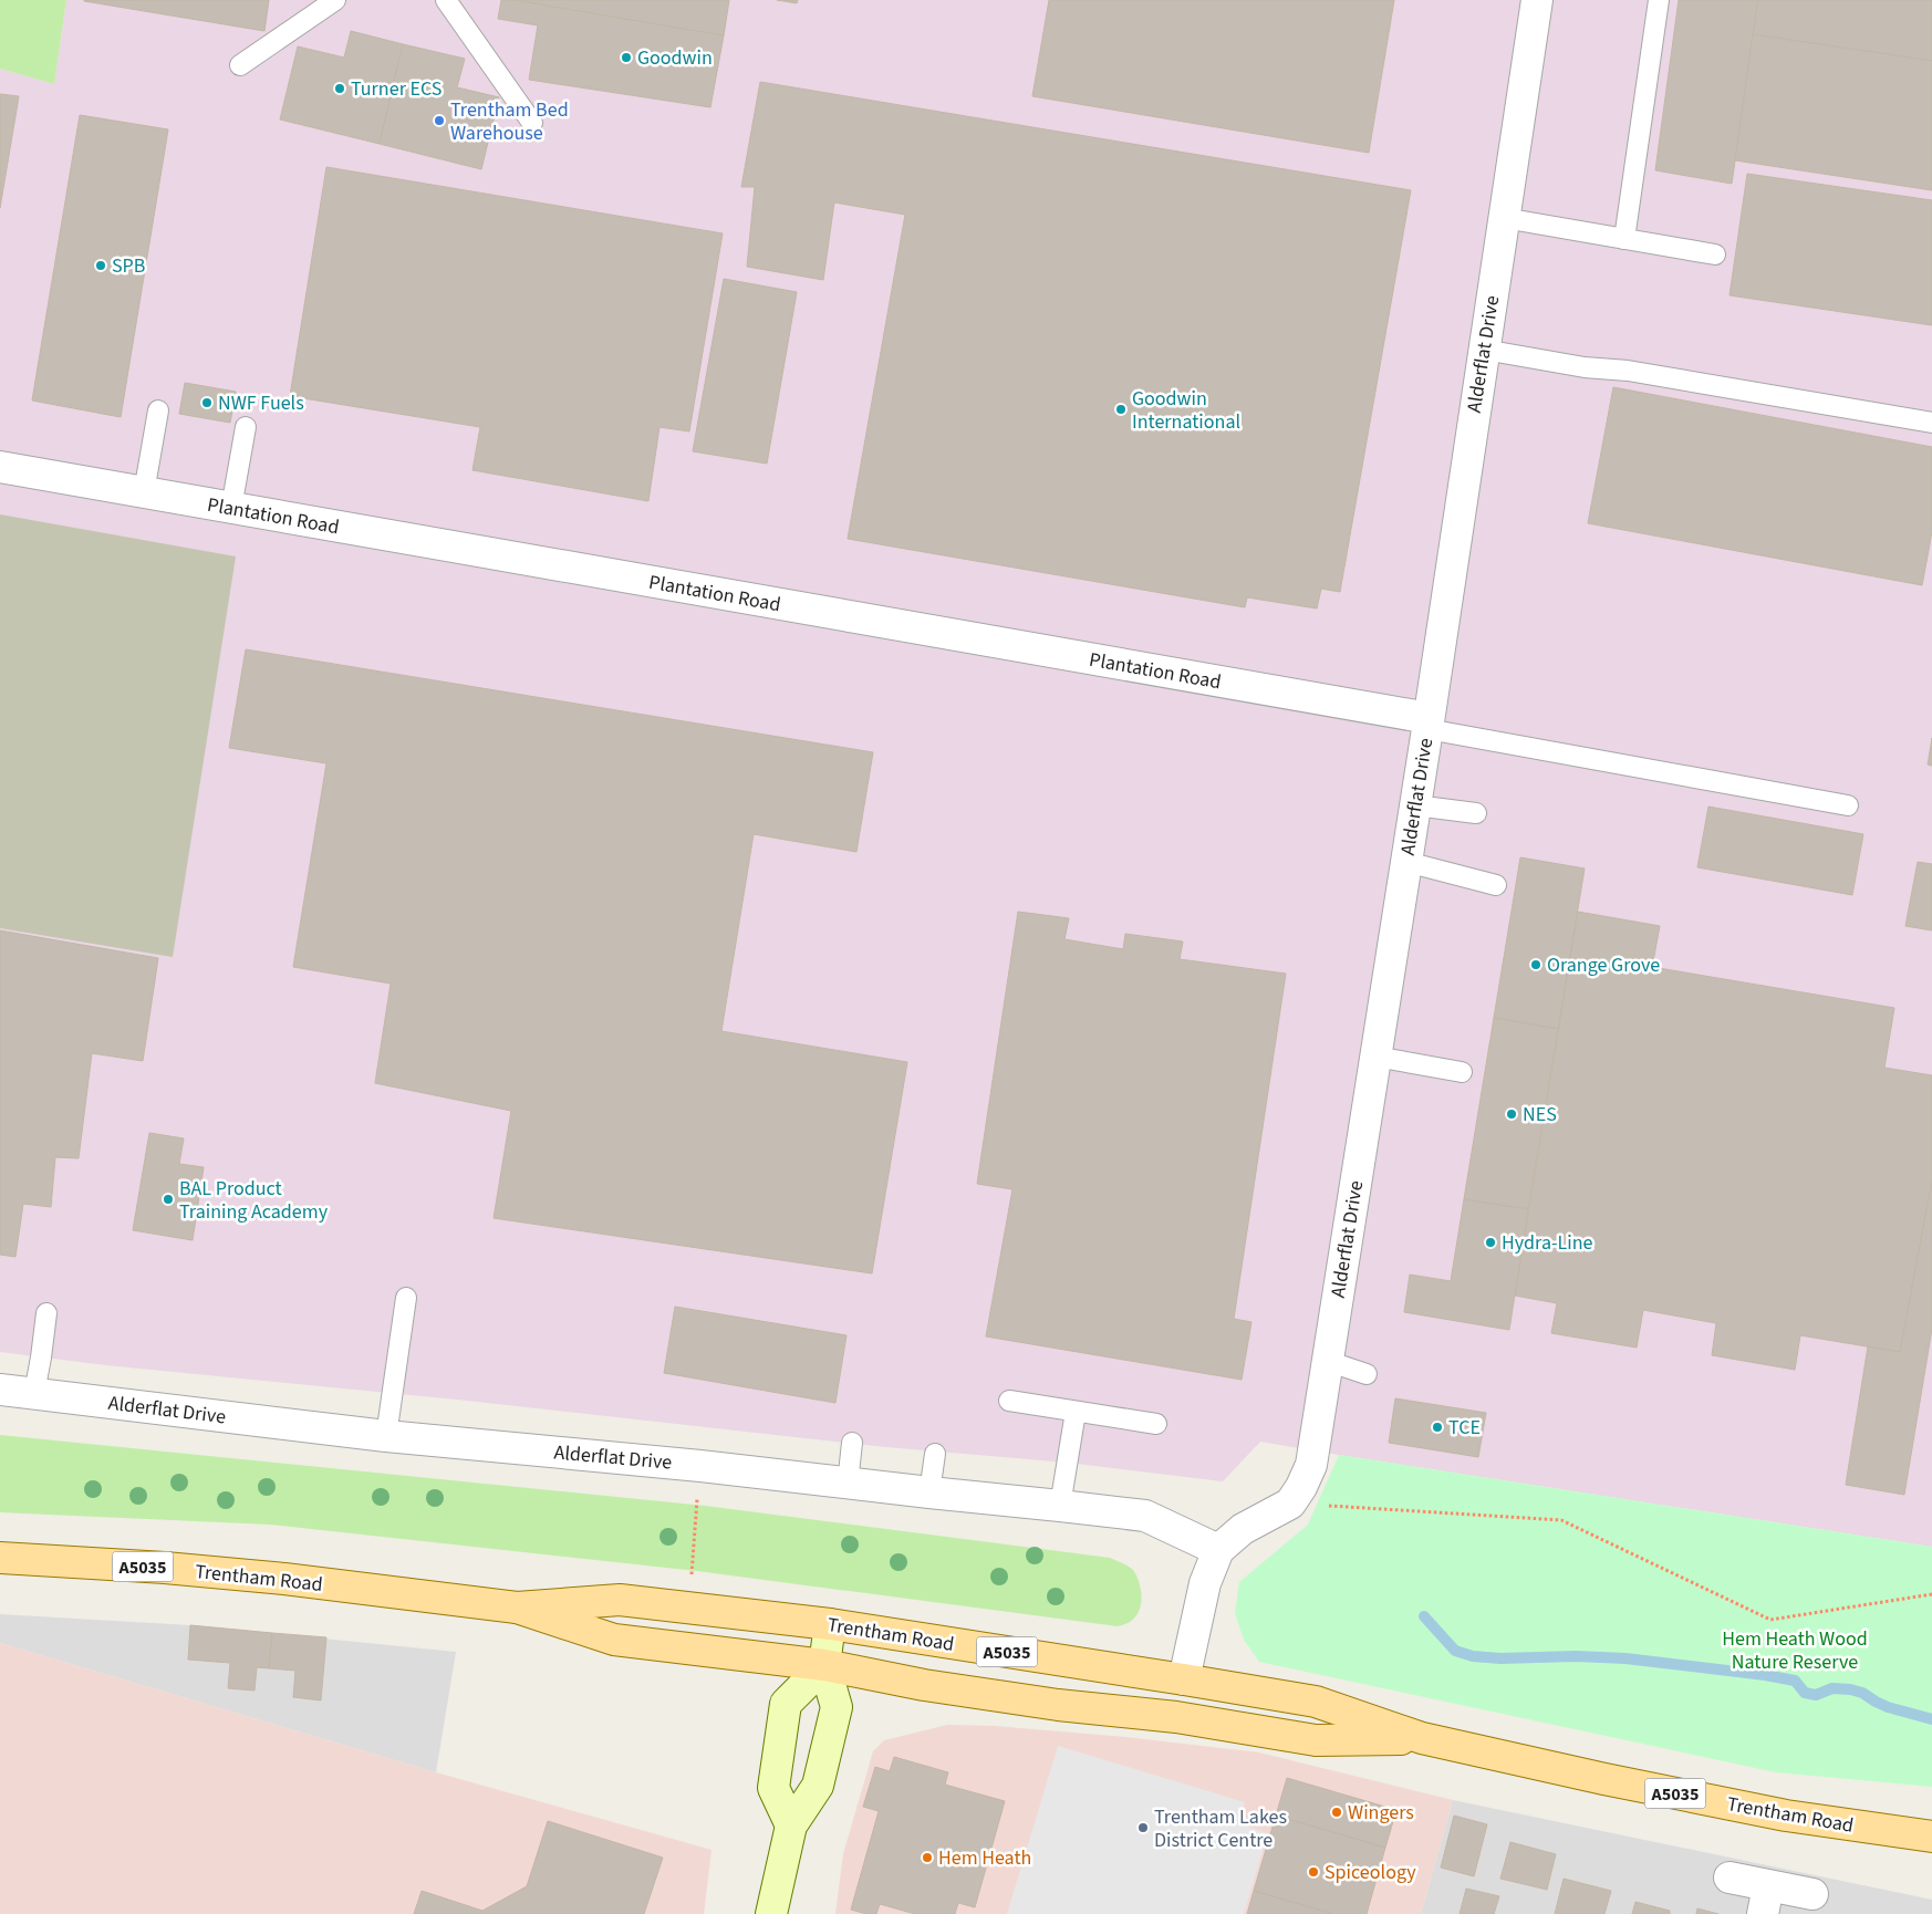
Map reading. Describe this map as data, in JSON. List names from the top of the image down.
{
  "streets": {
    "main road": ["A5035", "Trentham Road"],
    "street": ["Alderflat Drive", "Plantation Road"]
  },
  "crossings": [
    ["Alderflat Drive", "Plantation Road"]
  ],
  "parks": ["Hem Heath Wood Nature Reserve"],
  "places": [
    "Goodwin",
    "Turner ECS",
    "Trentham Bed Warehouse",
    "SPB",
    "NWF Fuels",
    "Goodwin International",
    "Orange Grove",
    "NES",
    "BAL Product Training Academy",
    "Hydra-Line",
    "TCE",
    "Wingers",
    "Trentham Lakes District Centre",
    "Hem Heath",
    "Spiceology"
  ]
}
